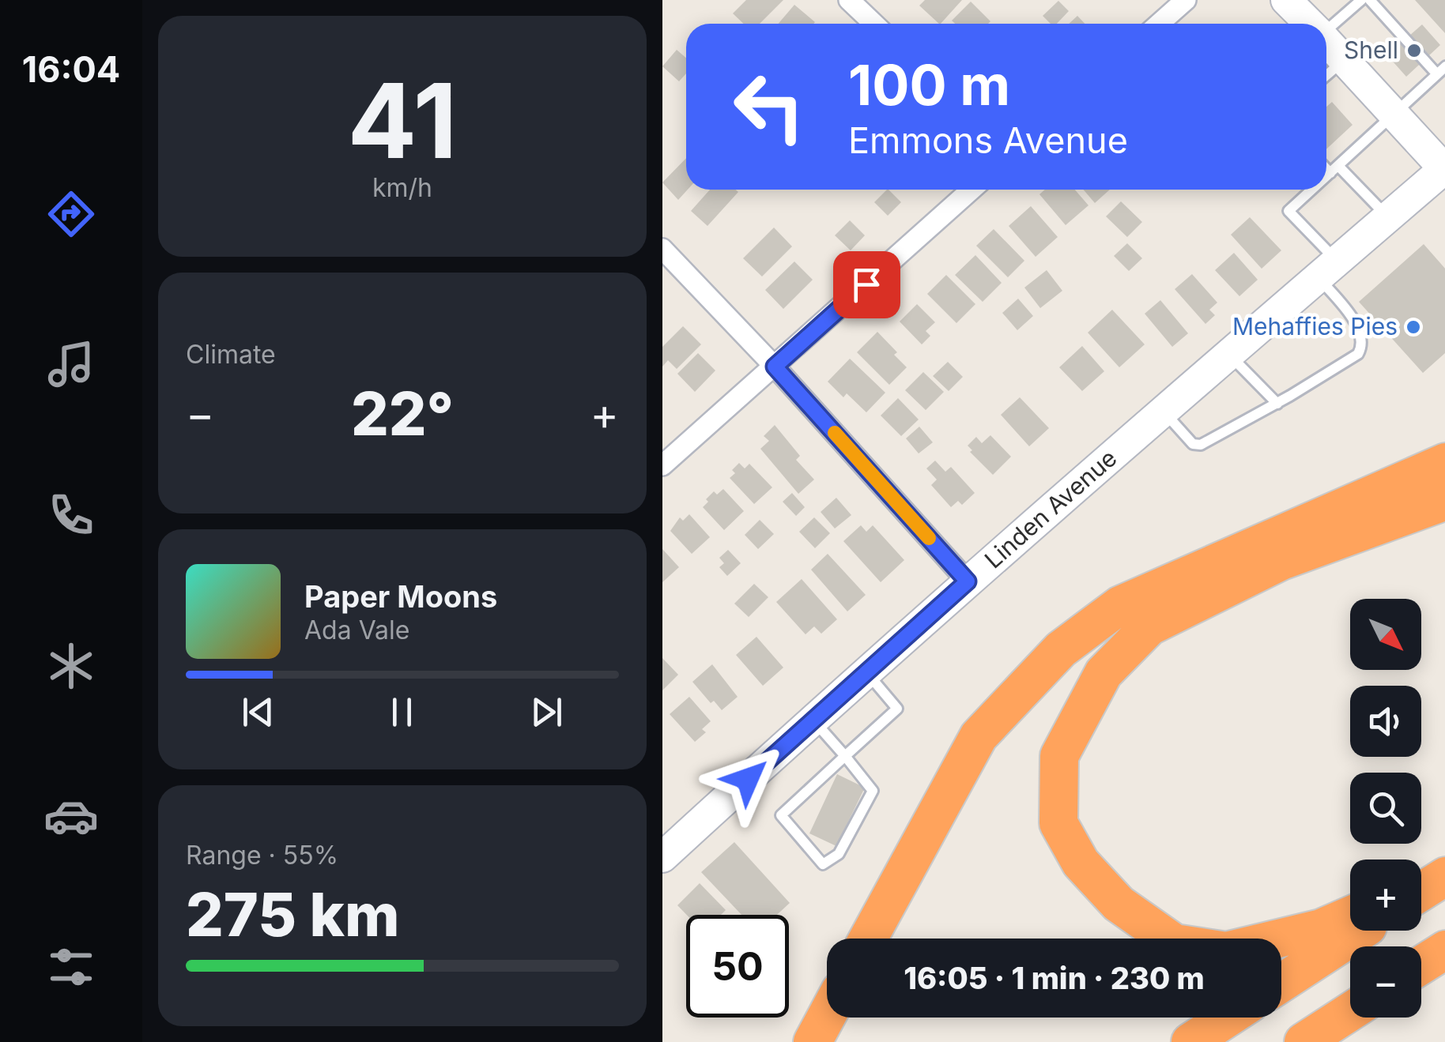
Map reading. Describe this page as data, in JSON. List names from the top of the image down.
{
  "streets": {
    "main road": ["Linden Avenue"]
  },
  "places": ["Shell", "Mehaffies Pies"],
  "north": "bottom right",
  "page": {
    "tabs": "16:04",
    "tile": [
      ["41", "km/h"],
      "Climate",
      ["Range · 55%", "275 km"]
    ],
    "turn": ["100 m", "Emmons Avenue"],
    "heat": ["−", "22°", "+"],
    "song": ["Paper Moons", "Ada Vale"],
    "map_buttons": ["+", "−"],
    "limit": "50",
    "trip": "16:05 · 1 min · 230 m"
  }
}
